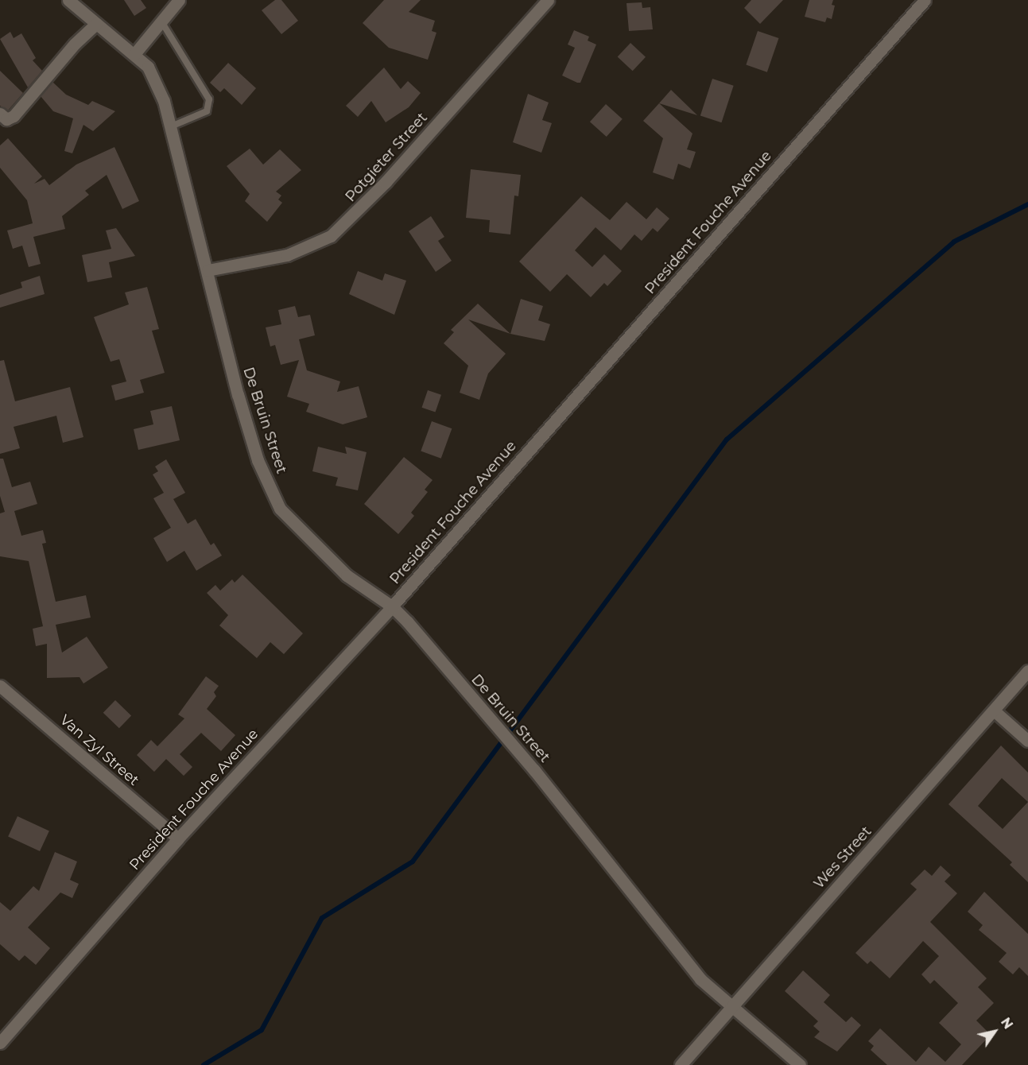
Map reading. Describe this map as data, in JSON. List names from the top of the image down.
{
  "streets": {
    "street": [
      "Potgieter Street",
      "President Fouche Avenue",
      "De Bruin Street",
      "Van Zyl Street",
      "Wes Street"
    ]
  },
  "crossings": [
    ["Potgieter Street", "De Bruin Street"],
    ["President Fouche Avenue", "De Bruin Street"],
    ["President Fouche Avenue", "Van Zyl Street"],
    ["De Bruin Street", "Wes Street"]
  ],
  "north": "top right"
}
